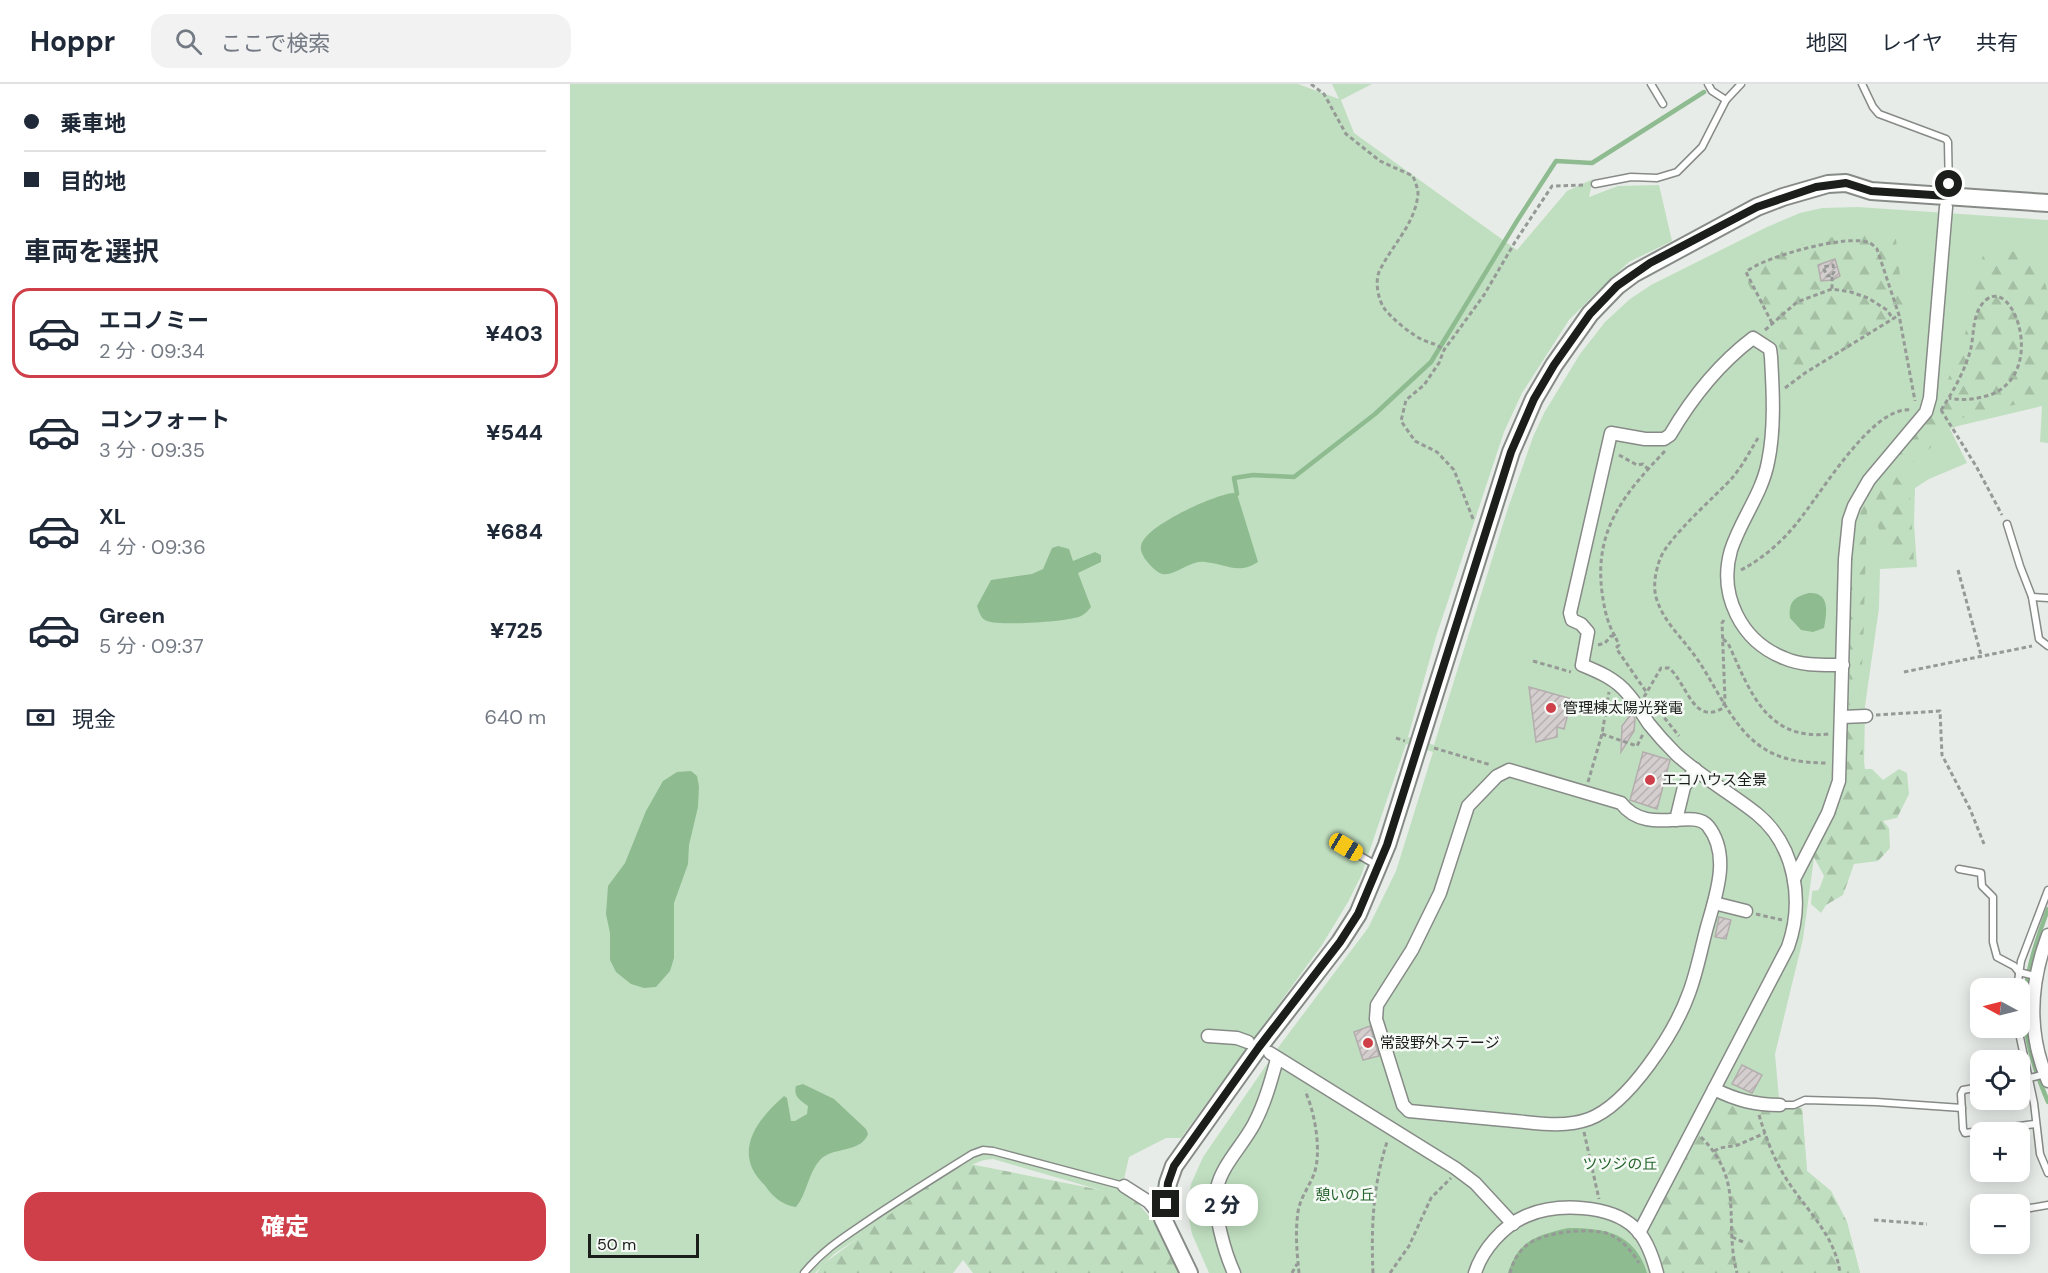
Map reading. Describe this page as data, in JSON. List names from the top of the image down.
{
  "parks": ["ツツジの丘", "憩いの丘"],
  "places": ["管理棟太陽光発電", "エコハウス全景", "常設野外ステージ"],
  "scale_bar": "50 m",
  "north": "left",
  "page": {
    "header": "Hoppr",
    "search": "ここで検索",
    "nav": ["地図", "レイヤ", "共有"],
    "banner": ["乗車地", "目的地"],
    "heading": "車両を選択",
    "list": [
      {
        "name": "エコノミー",
        "note": "2 分 · 09:34",
        "value": "¥403"
      },
      {
        "name": "コンフォート",
        "note": "3 分 · 09:35",
        "value": "¥544"
      },
      {
        "name": "XL",
        "note": "4 分 · 09:36",
        "value": "¥684"
      },
      {
        "name": "Green",
        "note": "5 分 · 09:37",
        "value": "¥725"
      }
    ],
    "pay": ["現金", "640 m"],
    "map_buttons": ["+", "−"],
    "buttons": "確定",
    "bubble": "2 分",
    "scale": "50 m"
  }
}
